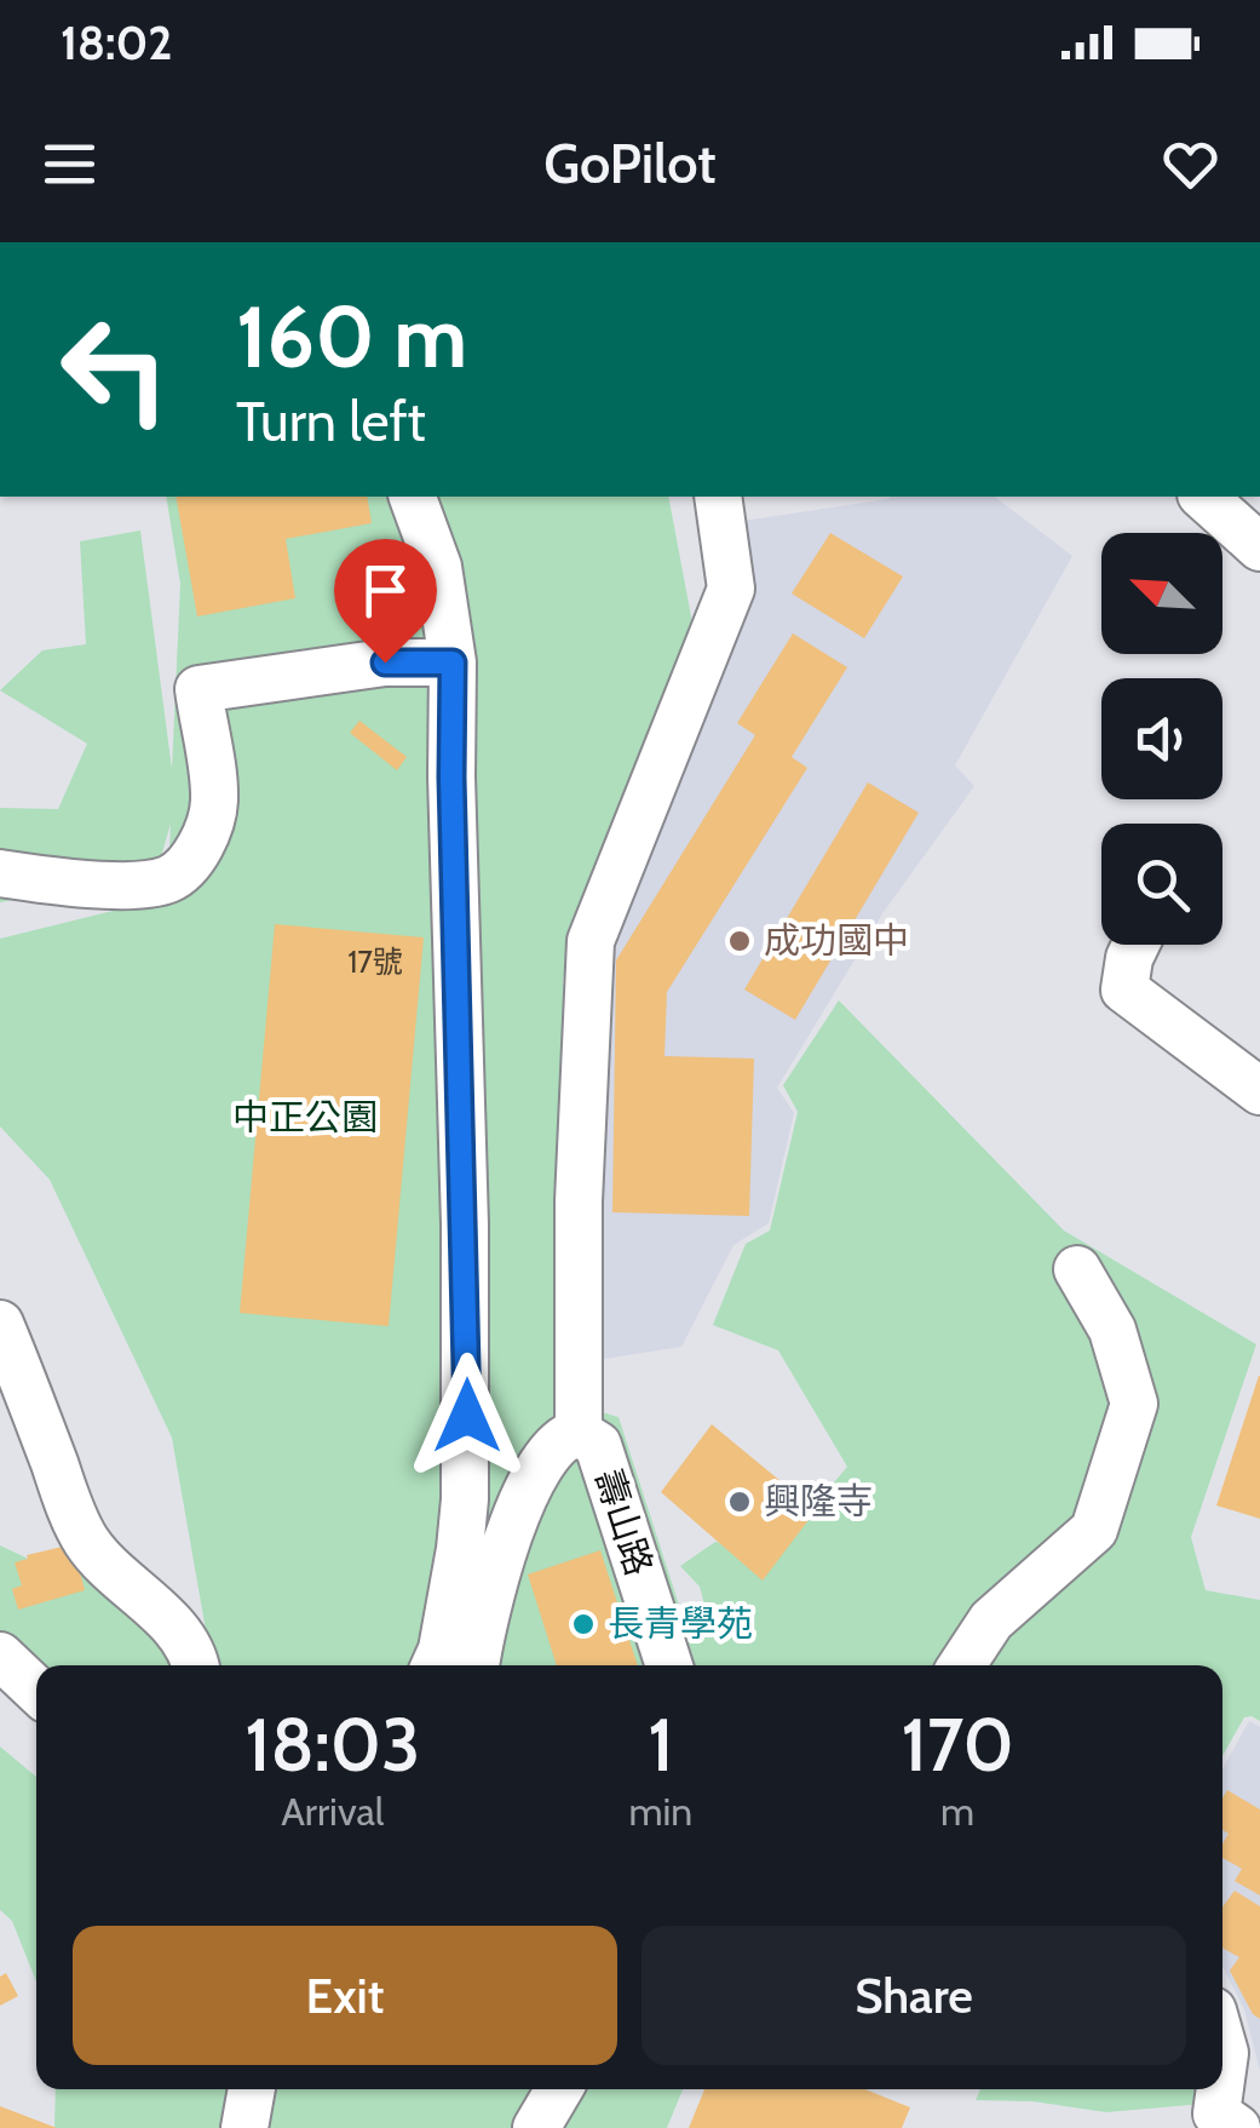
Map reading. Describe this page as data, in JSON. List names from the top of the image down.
{
  "streets": {
    "street": ["壽山路"]
  },
  "parks": ["中正公園"],
  "places": ["成功國中", "興隆寺", "長青學苑"],
  "house_numbers": ["17號"],
  "north": "top left",
  "page": {
    "status": "18:02",
    "header": "GoPilot",
    "turn": ["160 m", "Turn left"],
    "eta": [
      "18:03",
      "Arrival",
      "1",
      "min",
      "170",
      "m"
    ],
    "buttons": ["Exit", "Share"]
  }
}
